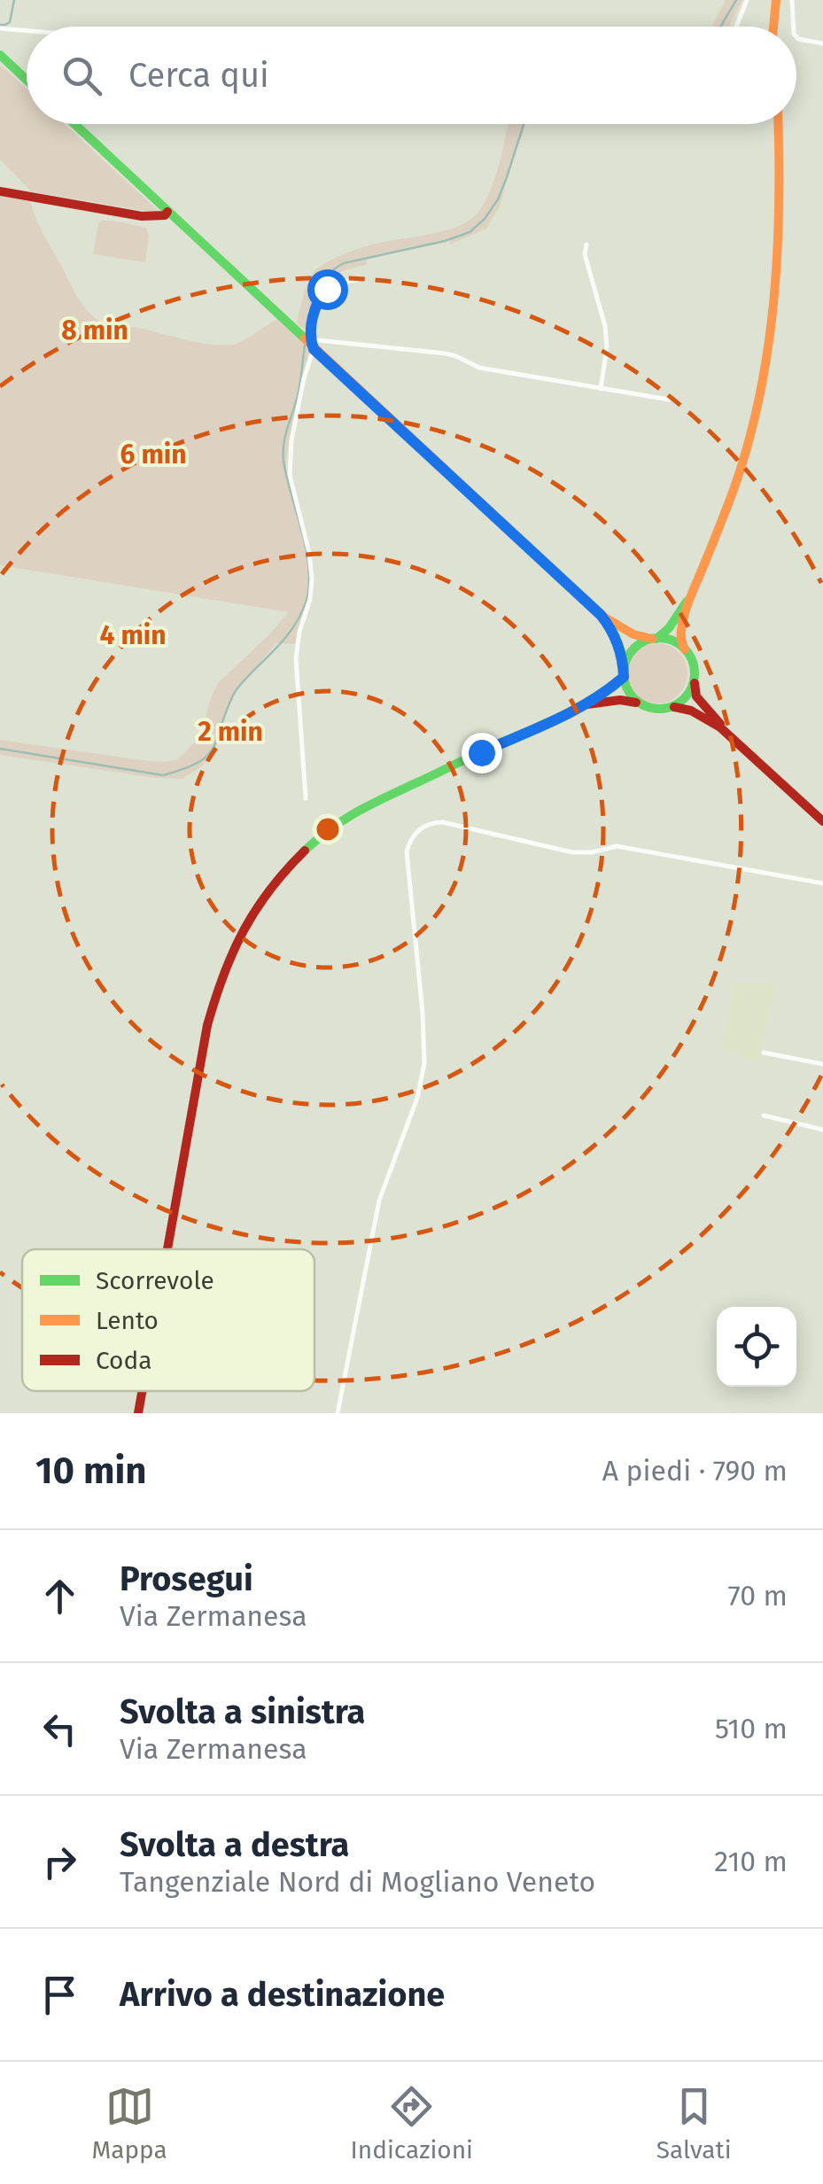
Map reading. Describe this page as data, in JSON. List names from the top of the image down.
{
  "legend": ["Scorrevole", "Lento", "Coda"],
  "page": {
    "search": "Cerca qui",
    "heading": ["10 min", "A piedi · 790 m"],
    "list": [
      ["Prosegui", "Via Zermanesa", "70 m"],
      ["Svolta a sinistra", "Via Zermanesa", "510 m"],
      ["Svolta a destra", "Tangenziale Nord di Mogliano Veneto", "210 m"],
      "Arrivo a destinazione"
    ],
    "nav": ["Mappa", "Indicazioni", "Salvati"]
  },
  "rings": [
    "8 min",
    "6 min",
    "4 min",
    "2 min"
  ]
}
